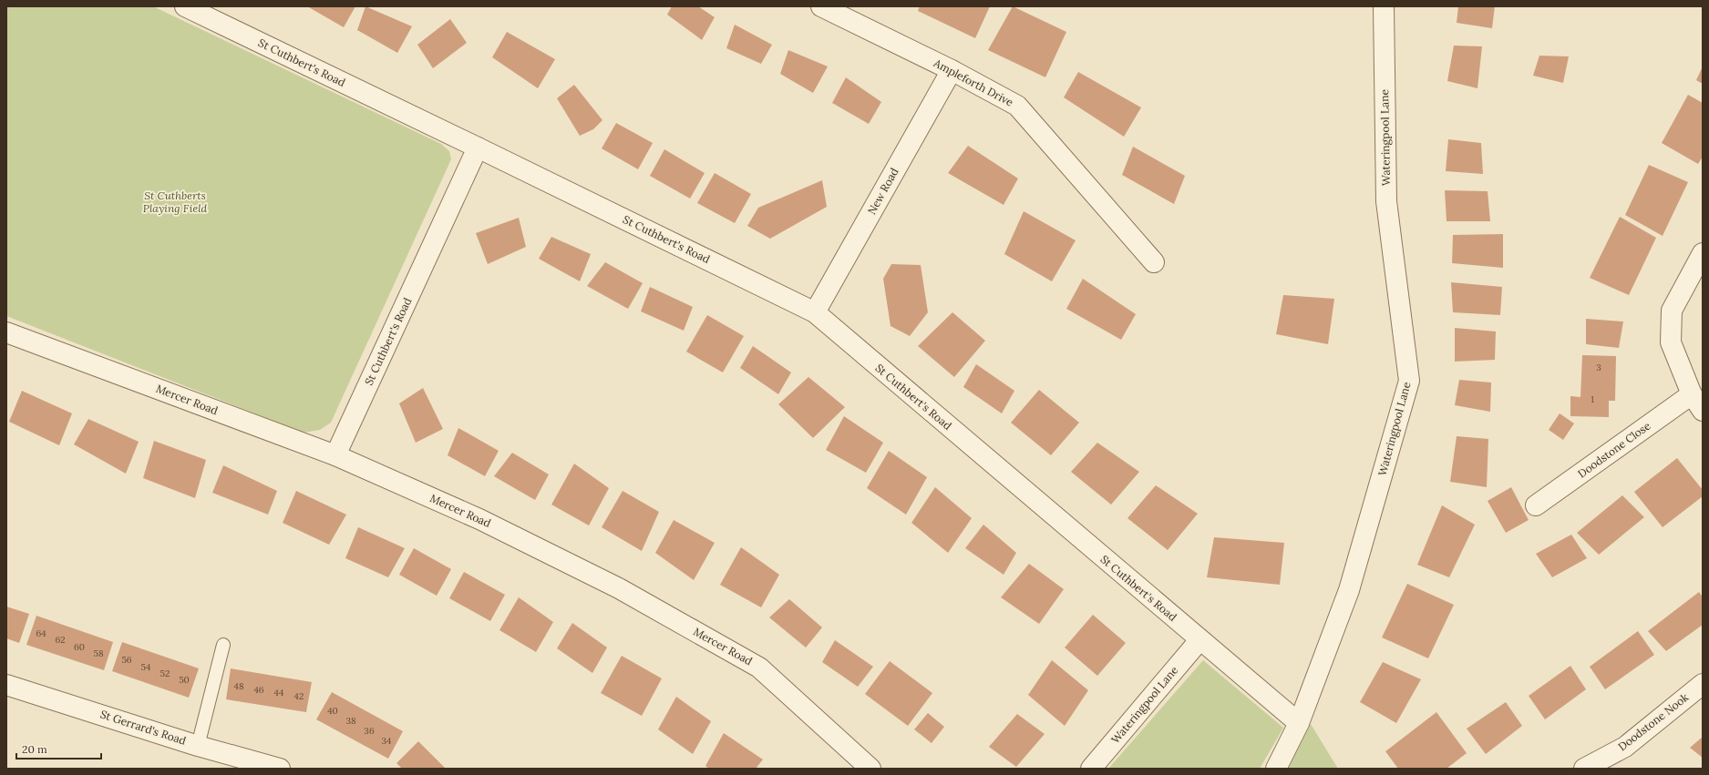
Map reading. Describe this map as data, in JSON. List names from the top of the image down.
{
  "streets": {
    "street": [
      "St Cuthbert's Road",
      "Ampleforth Drive",
      "Wateringpool Lane",
      "New Road",
      "Mercer Road",
      "Doodstone Close",
      "Doodstone Nook",
      "St Gerrard's Road"
    ]
  },
  "crossings": [
    ["St Cuthbert's Road", "Wateringpool Lane"],
    ["St Cuthbert's Road", "New Road"],
    ["St Cuthbert's Road", "Mercer Road"],
    ["Ampleforth Drive", "New Road"]
  ],
  "parks": ["St Cuthberts Playing Field"],
  "house_numbers": [
    "3",
    "1",
    "64",
    "62",
    "60",
    "58",
    "56",
    "54",
    "52",
    "50",
    "48",
    "46",
    "44",
    "42",
    "40",
    "38",
    "36",
    "34"
  ],
  "scale_bar": "20 m"
}
